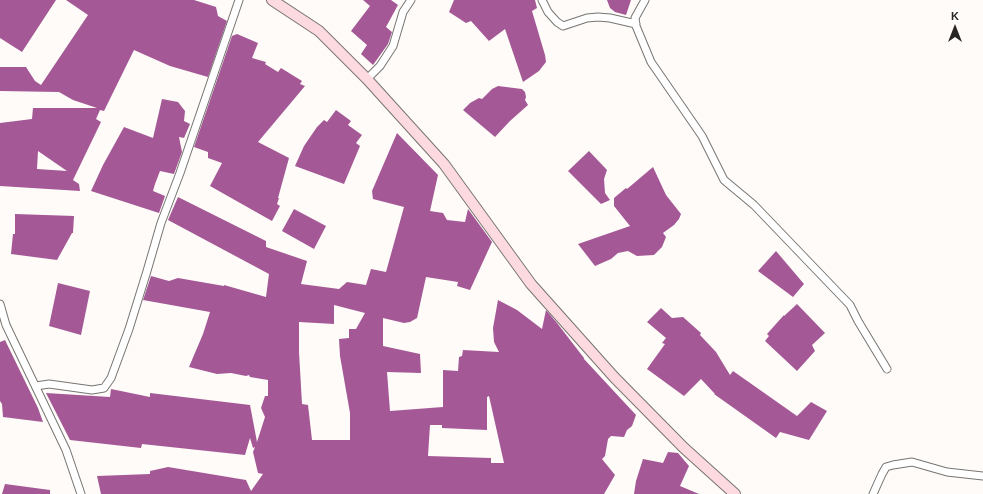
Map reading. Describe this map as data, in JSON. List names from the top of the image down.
{
  "north": "top"
}
